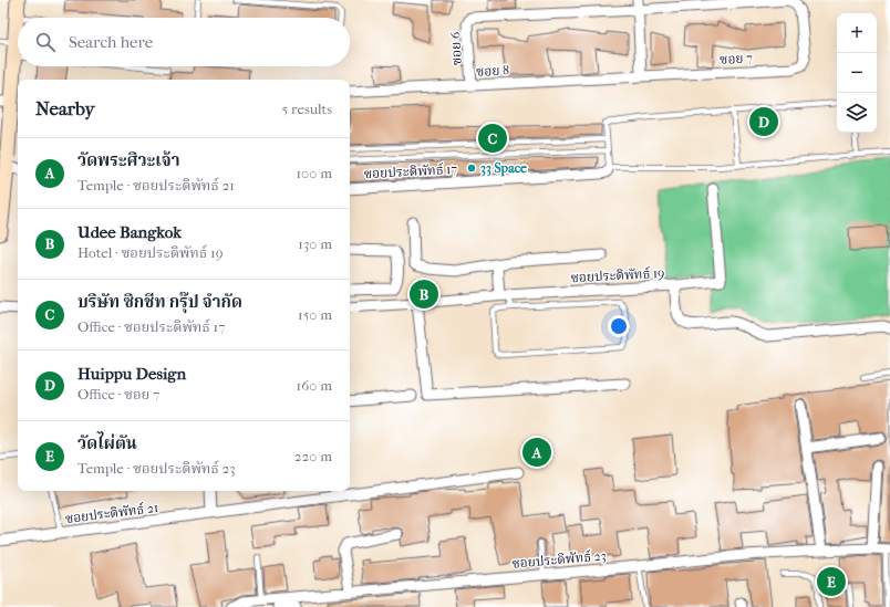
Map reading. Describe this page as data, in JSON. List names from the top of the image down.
{
  "streets": {
    "street": [
      "ซอย 6",
      "ซอย 7",
      "ซอย 8",
      "ซอยประดิพัทธ์ 17",
      "ซอยประดิพัทธ์ 19",
      "ซอยประดิพัทธ์ 21",
      "ซอยประดิพัทธ์ 23"
    ]
  },
  "crossings": [
    ["ซอย 6", "ซอย 8"],
    ["ซอย 7", "ซอย 8"]
  ],
  "places": ["33 Space"],
  "page": {
    "map_buttons": ["+", "−"],
    "search": "Search here",
    "heading": ["Nearby", "5 results"],
    "pins": [
      "D",
      "C",
      "B",
      "A",
      "E"
    ],
    "list": [
      {
        "mark": "A",
        "name": "วัดพระศิวะเจ้า",
        "note": "Temple · ซอยประดิพัทธ์ 21",
        "value": "100 m"
      },
      {
        "mark": "B",
        "name": "Udee Bangkok",
        "note": "Hotel · ซอยประดิพัทธ์ 19",
        "value": "130 m"
      },
      {
        "mark": "C",
        "name": "บริษัท ซิกชีท กรุ๊ป จำกัด",
        "note": "Office · ซอยประดิพัทธ์ 17",
        "value": "150 m"
      },
      {
        "mark": "D",
        "name": "Huippu Design",
        "note": "Office · ซอย 7",
        "value": "160 m"
      },
      {
        "mark": "E",
        "name": "วัดไผ่ตัน",
        "note": "Temple · ซอยประดิพัทธ์ 23",
        "value": "220 m"
      }
    ]
  }
}
